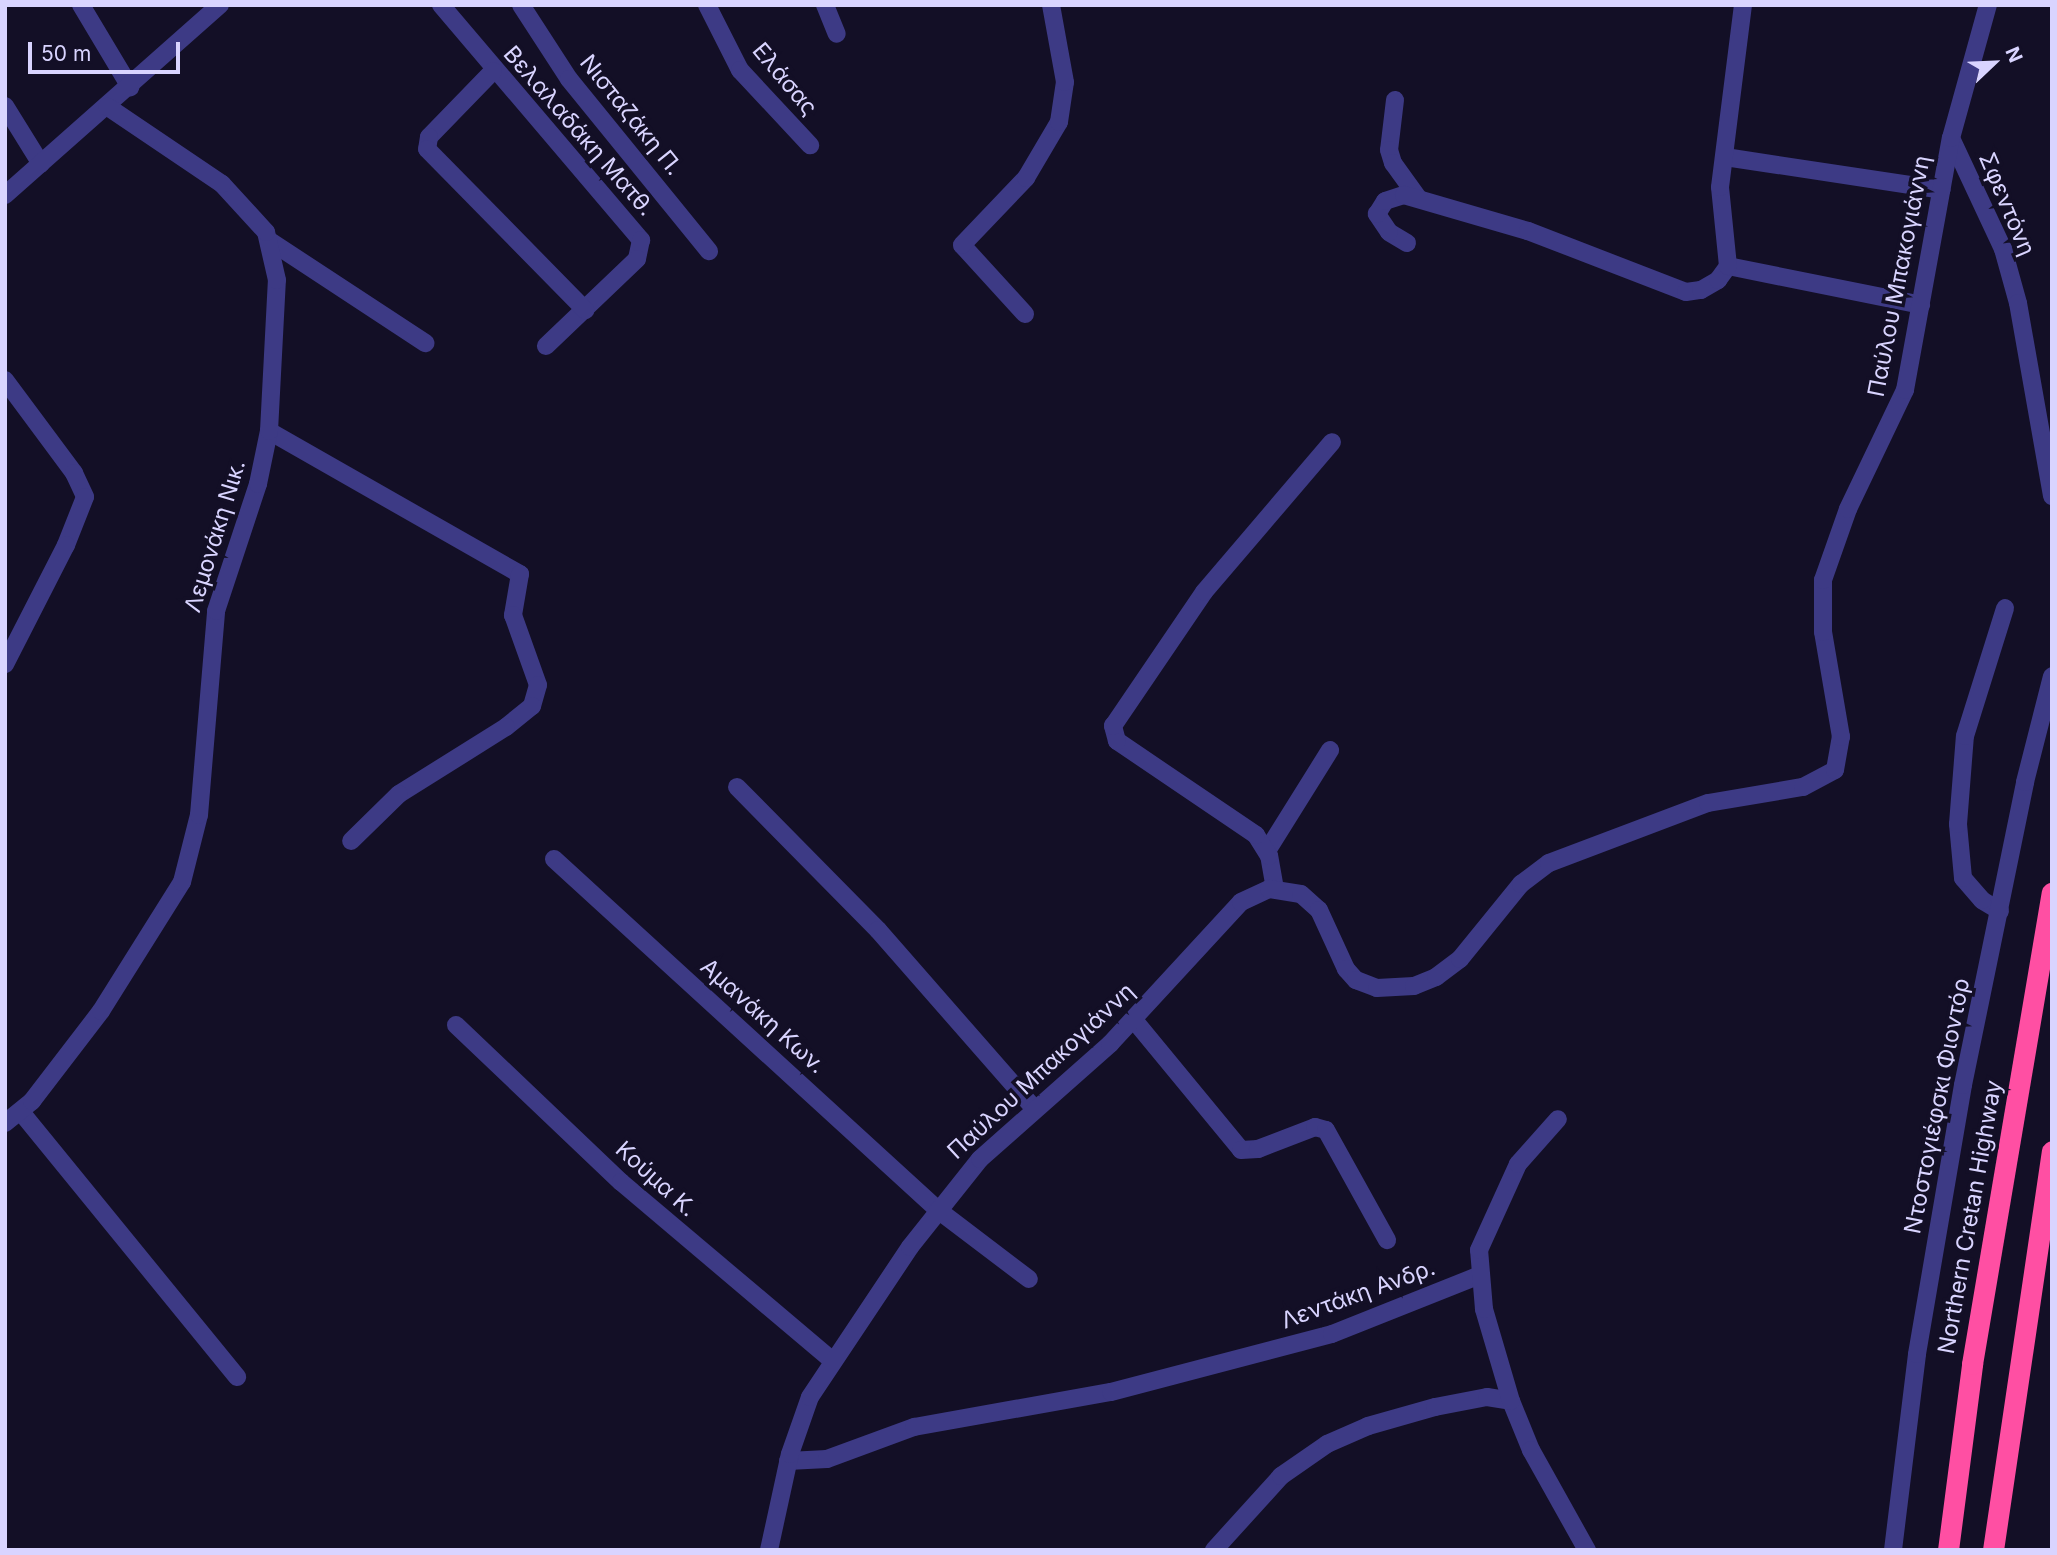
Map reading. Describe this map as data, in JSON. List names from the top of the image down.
{
  "streets": {
    "highway": ["Northern Cretan Highway"],
    "street": [
      "Ελάσας",
      "Νισταζάκη Π.",
      "Βελαλαδάκη Ματθ.",
      "Σφεντόνη",
      "Παύλου Μπακογιάννη",
      "Λεμονάκη Νικ.",
      "Αμανάκη Κων.",
      "Ντοστογιέφσκι Φιοντόρ",
      "Κούμα Κ.",
      "Λεντάκη Ανδρ."
    ]
  },
  "crossings": [
    ["Σφεντόνη", "Παύλου Μπακογιάννη"],
    ["Παύλου Μπακογιάννη", "Αμανάκη Κων."],
    ["Παύλου Μπακογιάννη", "Κούμα Κ."],
    ["Παύλου Μπακογιάννη", "Λεντάκη Ανδρ."]
  ],
  "scale_bar": "50 m",
  "north": "top right"
}
